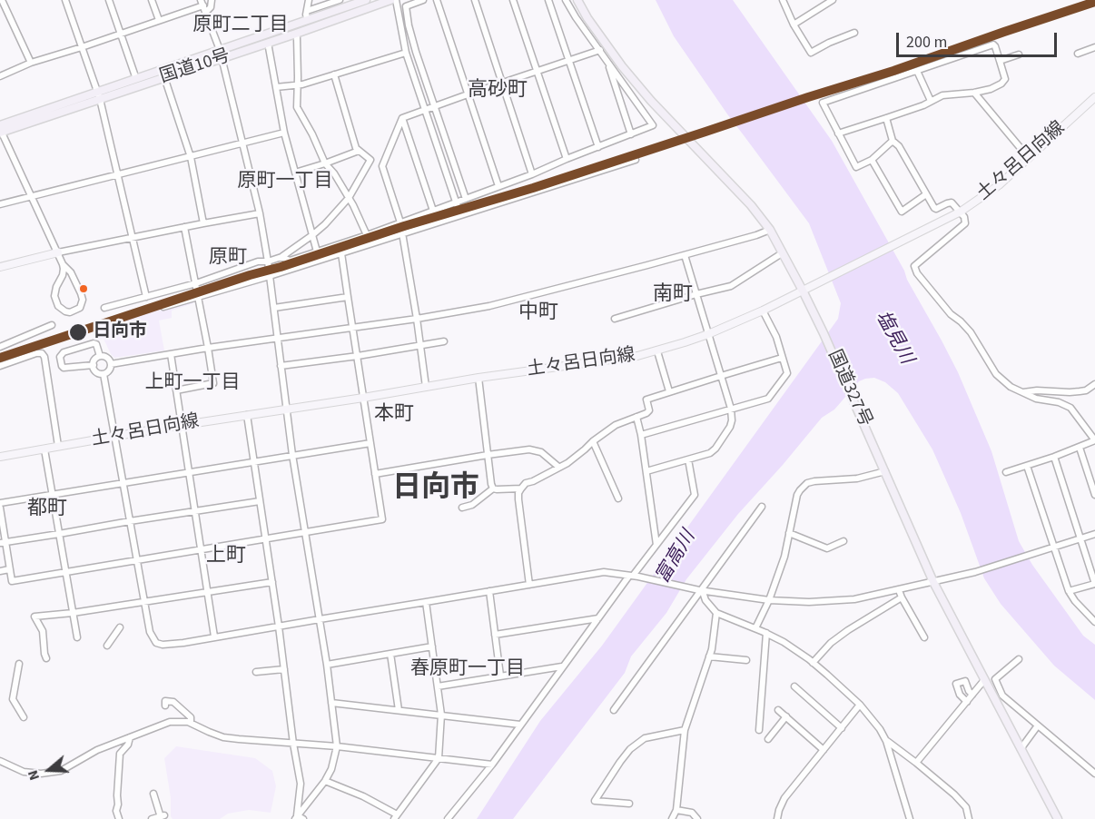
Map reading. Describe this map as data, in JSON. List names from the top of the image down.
{
  "streets": {
    "highway": ["国道10号", "国道327号"],
    "main road": ["土々呂日向線"]
  },
  "crossings": [
    ["土々呂日向線", "国道327号"]
  ],
  "districts": [
    "原町二丁目",
    "高砂町",
    "原町一丁目",
    "原町",
    "南町",
    "中町",
    "上町一丁目",
    "本町",
    "日向市",
    "都町",
    "上町",
    "春原町一丁目"
  ],
  "water": ["塩見川", "富高川"],
  "places": ["日向市"],
  "scale_bar": "200 m",
  "north": "left"
}
